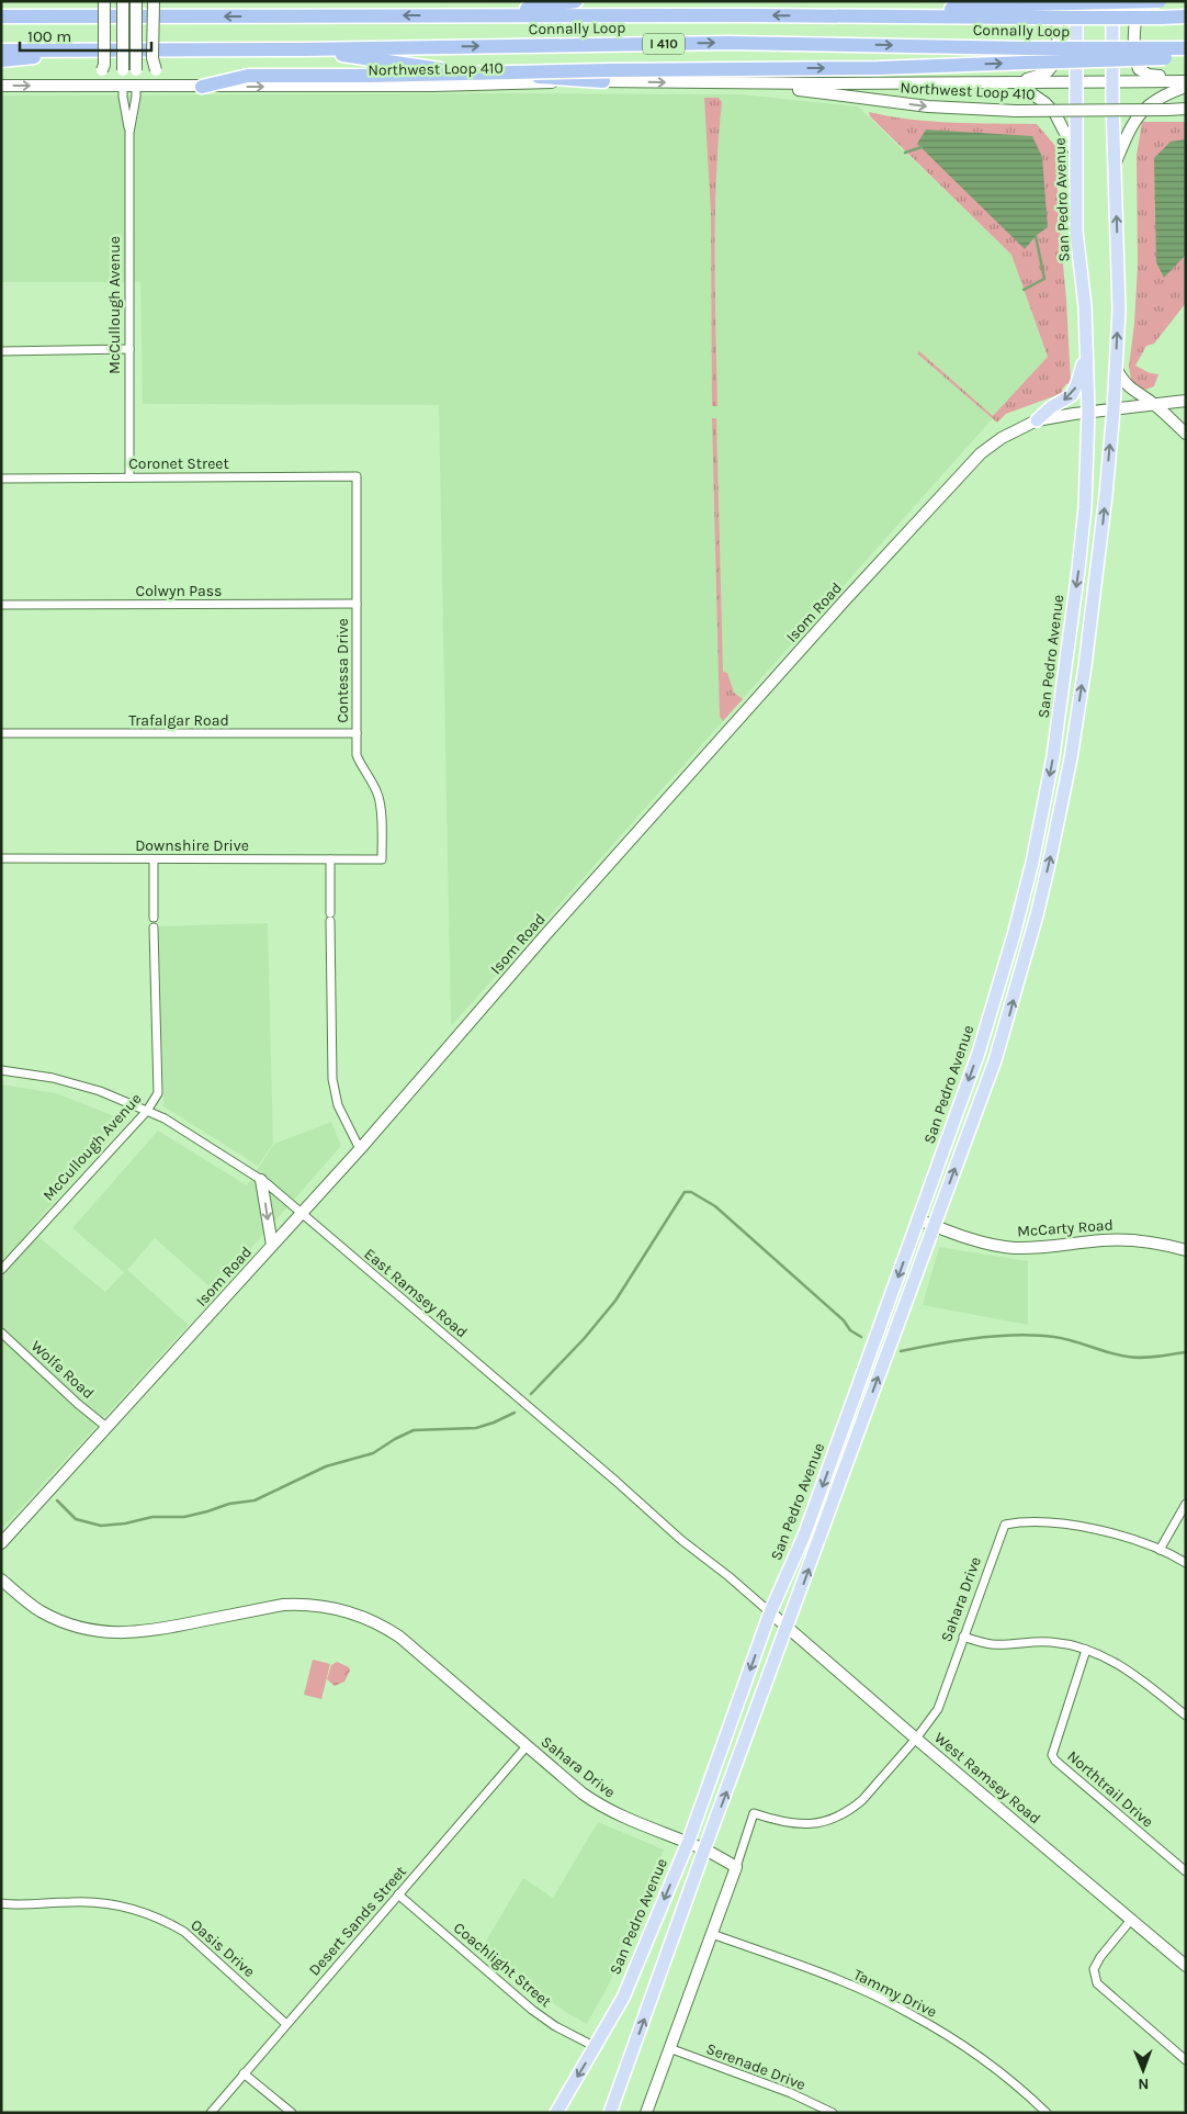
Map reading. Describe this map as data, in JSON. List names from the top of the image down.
{
  "streets": {
    "highway": ["Connally Loop", "I 410"],
    "main road": ["San Pedro Avenue"],
    "street": [
      "Northwest Loop 410",
      "McCullough Avenue",
      "Coronet Street",
      "Colwyn Pass",
      "Isom Road",
      "Contessa Drive",
      "Trafalgar Road",
      "Downshire Drive",
      "McCarty Road",
      "East Ramsey Road",
      "Wolfe Road",
      "Sahara Drive",
      "West Ramsey Road",
      "Northtrail Drive",
      "Desert Sands Street",
      "Oasis Drive",
      "Coachlight Street",
      "Tammy Drive",
      "Serenade Drive"
    ]
  },
  "crossings": [
    ["Northwest Loop 410", "San Pedro Avenue"],
    ["Northwest Loop 410", "McCullough Avenue"],
    ["San Pedro Avenue", "Isom Road"],
    ["San Pedro Avenue", "McCarty Road"],
    ["San Pedro Avenue", "East Ramsey Road"],
    ["San Pedro Avenue", "Sahara Drive"],
    ["San Pedro Avenue", "West Ramsey Road"],
    ["San Pedro Avenue", "Coachlight Street"],
    ["McCullough Avenue", "Coronet Street"],
    ["McCullough Avenue", "East Ramsey Road"],
    ["Coronet Street", "Contessa Drive"],
    ["Colwyn Pass", "Contessa Drive"],
    ["Isom Road", "East Ramsey Road"],
    ["Isom Road", "Wolfe Road"],
    ["Contessa Drive", "Trafalgar Road"],
    ["Contessa Drive", "Downshire Drive"],
    ["East Ramsey Road", "West Ramsey Road"],
    ["Sahara Drive", "West Ramsey Road"],
    ["Sahara Drive", "Desert Sands Street"],
    ["Desert Sands Street", "Oasis Drive"],
    ["Desert Sands Street", "Coachlight Street"]
  ],
  "scale_bar": "100 m",
  "north": "bottom"
}
